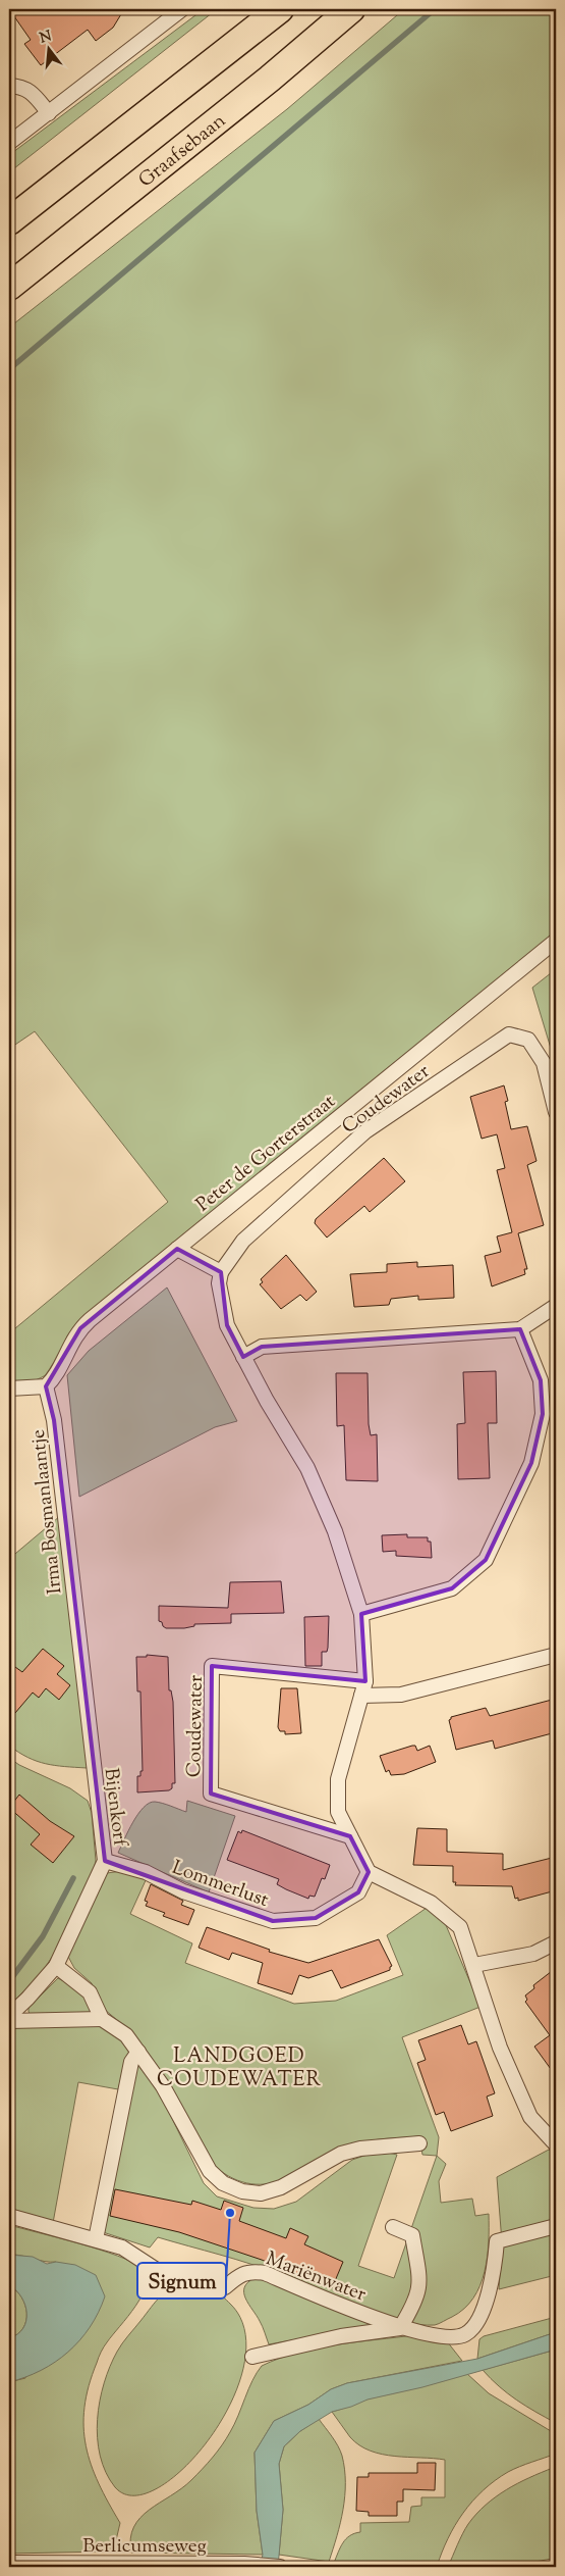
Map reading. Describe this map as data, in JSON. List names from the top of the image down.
{
  "streets": {
    "highway": ["Graafsebaan"],
    "street": [
      "Coudewater",
      "Peter de Gorterstraat",
      "Irma Bosmanlaantje",
      "Bijenkorf",
      "Lommerlust",
      "Mariënwater",
      "Berlicumseweg"
    ]
  },
  "crossings": [
    ["Peter de Gorterstraat", "Irma Bosmanlaantje"],
    ["Irma Bosmanlaantje", "Bijenkorf"],
    ["Bijenkorf", "Lommerlust"]
  ],
  "districts": ["LANDGOED COUDEWATER"],
  "places": ["Signum"],
  "north": "top"
}
